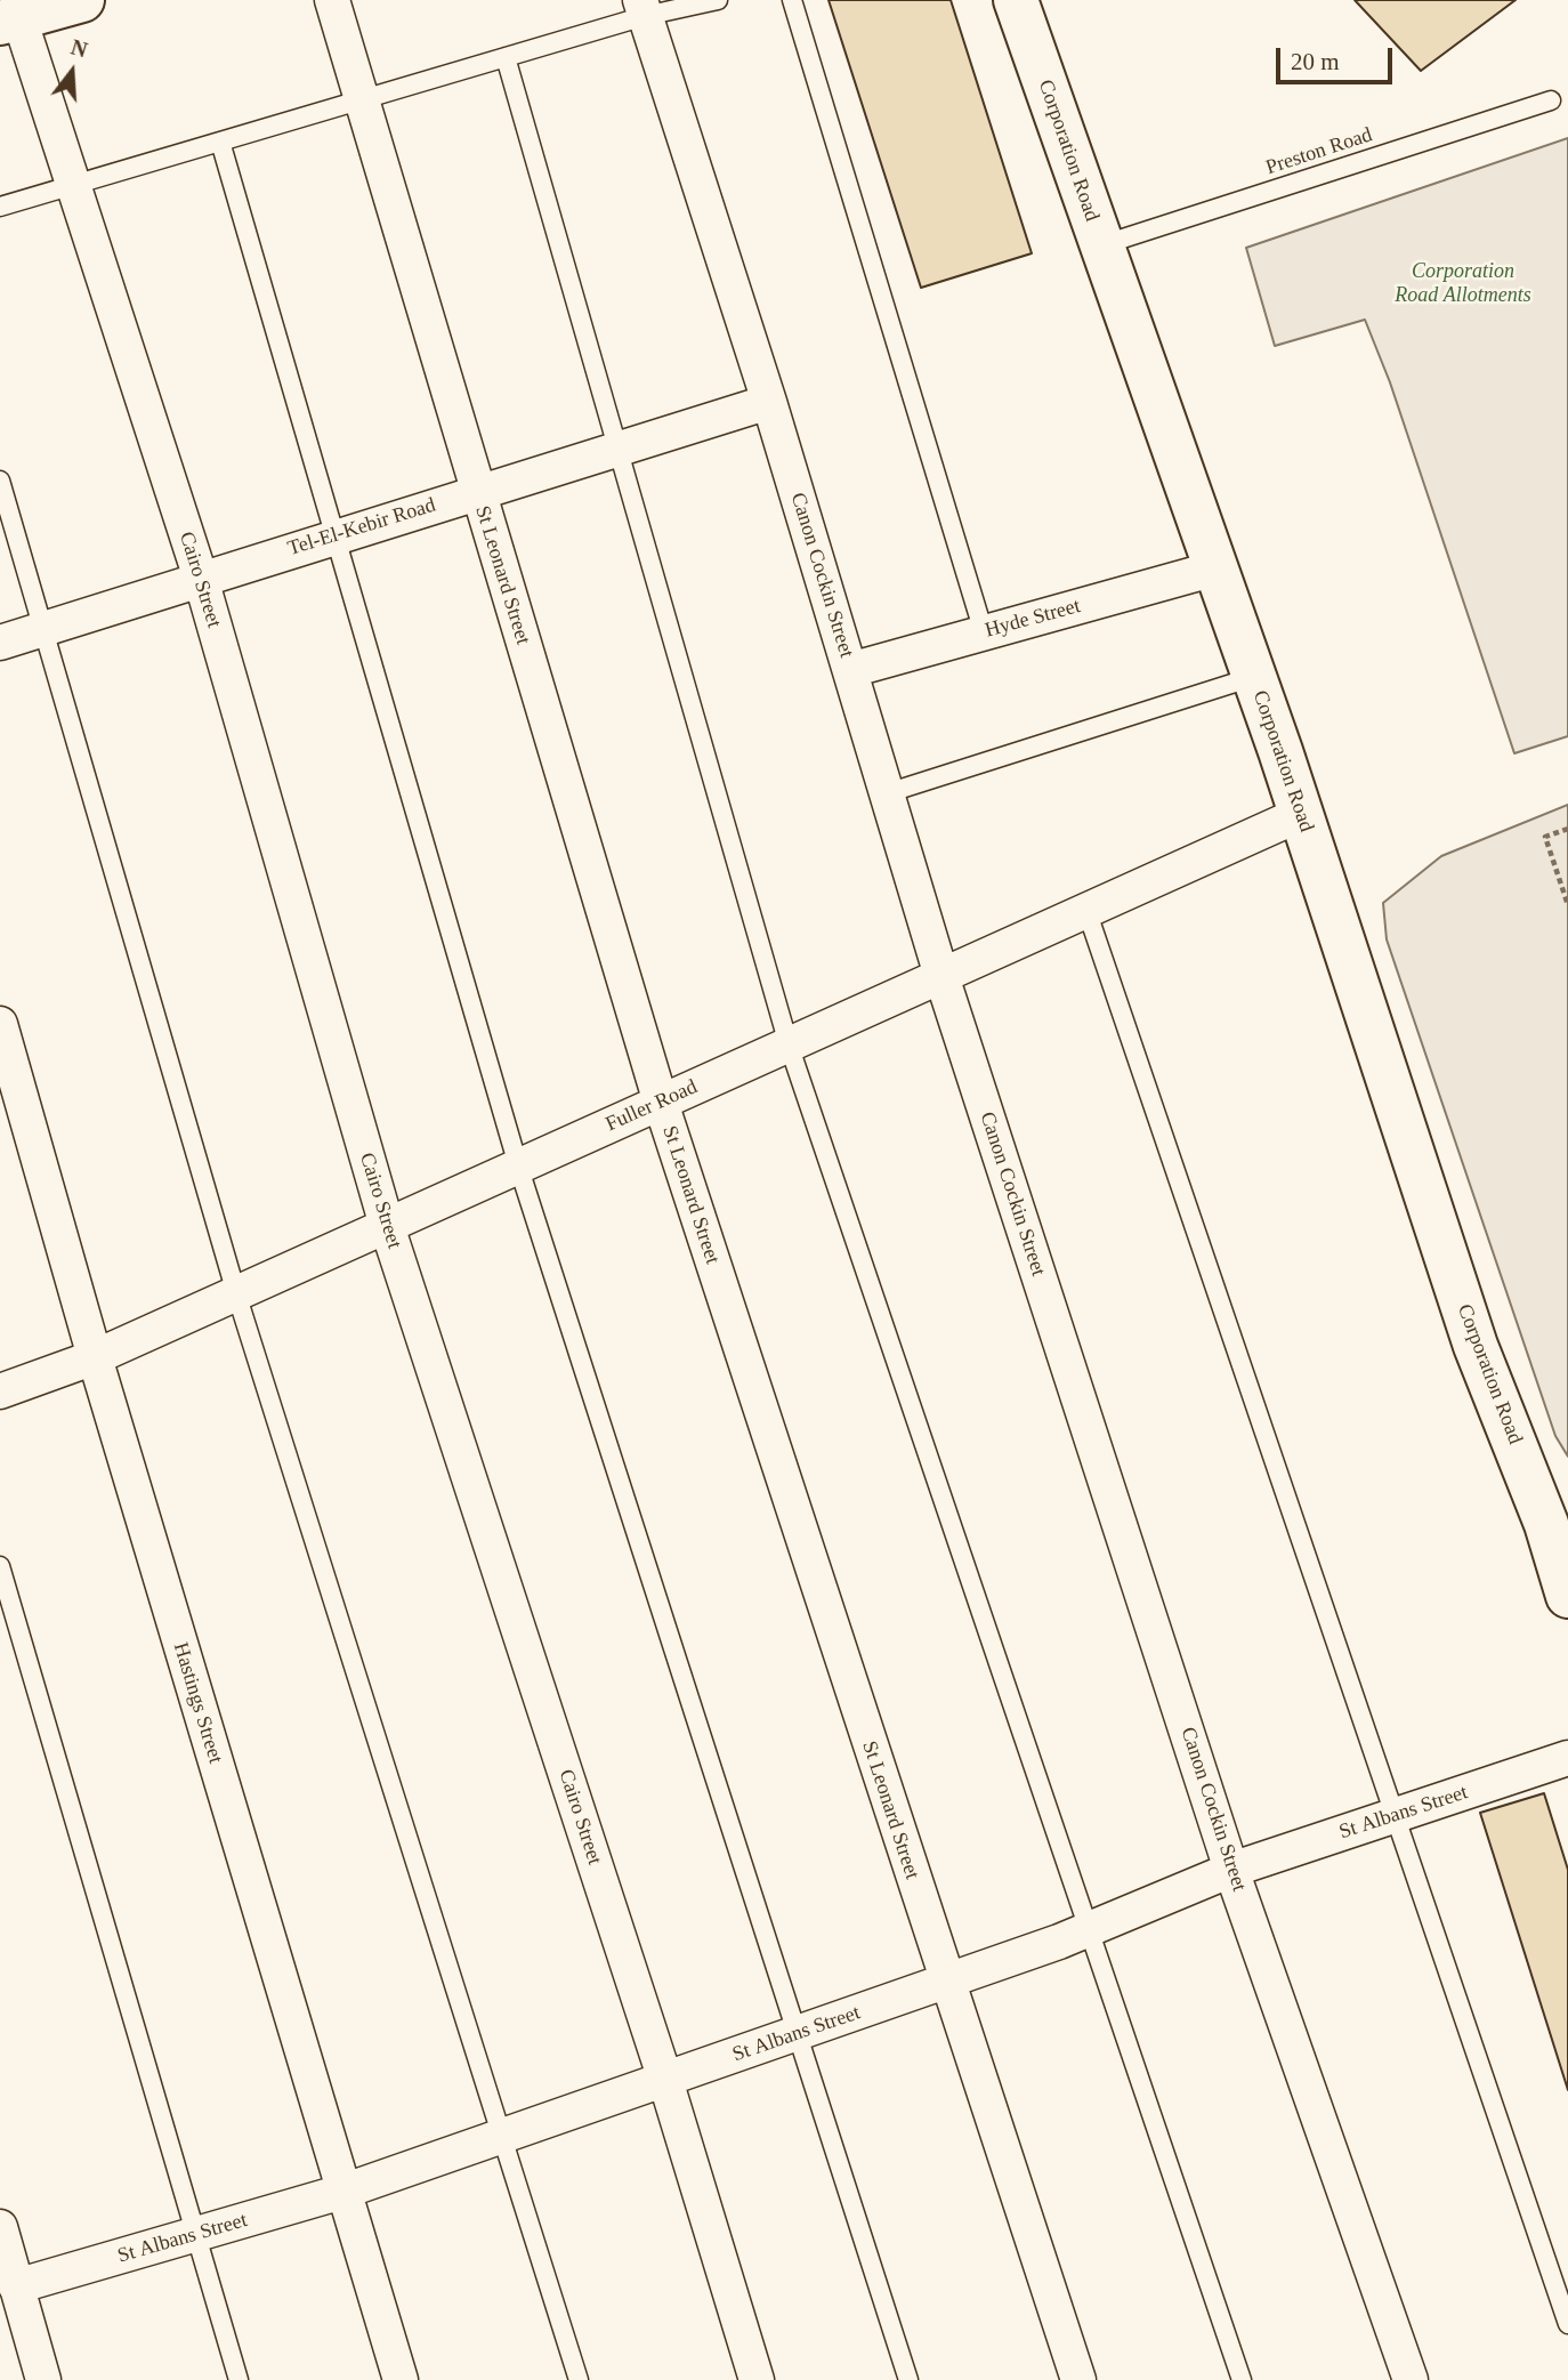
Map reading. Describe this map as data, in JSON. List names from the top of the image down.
{
  "streets": {
    "street": [
      "Corporation Road",
      "Tel-El-Kebir Road",
      "St Leonard Street",
      "Canon Cockin Street",
      "Cairo Street",
      "Hyde Street",
      "Fuller Road",
      "Hastings Street",
      "St Albans Street"
    ],
    "lane": ["Preston Road"]
  },
  "crossings": [
    ["Corporation Road", "Preston Road"],
    ["Corporation Road", "Hyde Street"],
    ["Corporation Road", "Fuller Road"],
    ["Tel-El-Kebir Road", "St Leonard Street"],
    ["Tel-El-Kebir Road", "Canon Cockin Street"],
    ["Tel-El-Kebir Road", "Cairo Street"],
    ["St Leonard Street", "Fuller Road"],
    ["St Leonard Street", "St Albans Street"],
    ["Canon Cockin Street", "Hyde Street"],
    ["Canon Cockin Street", "Fuller Road"],
    ["Canon Cockin Street", "St Albans Street"],
    ["Cairo Street", "Fuller Road"],
    ["Cairo Street", "St Albans Street"],
    ["Fuller Road", "Hastings Street"],
    ["Hastings Street", "St Albans Street"]
  ],
  "parks": ["Corporation Road Allotments"],
  "scale_bar": "20 m",
  "north": "top"
}
